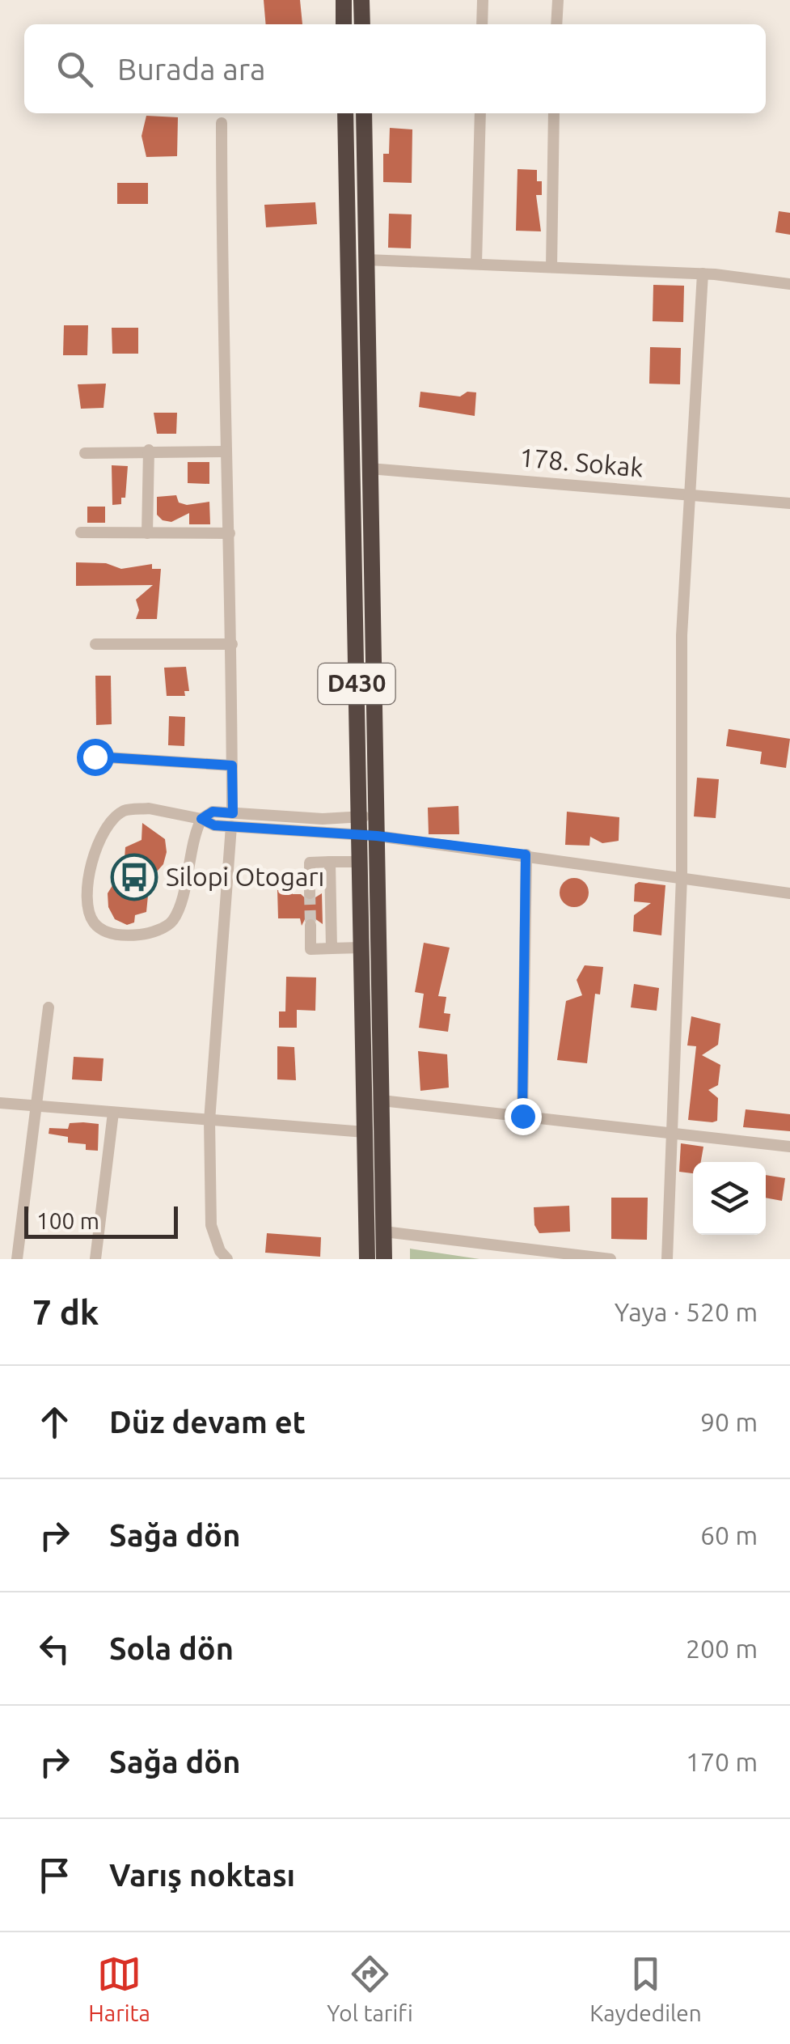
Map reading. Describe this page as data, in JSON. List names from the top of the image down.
{
  "streets": {
    "highway": ["D430"],
    "street": ["178. Sokak"]
  },
  "crossings": [
    ["178. Sokak", "D430"]
  ],
  "places": {
    "bus stop": ["Silopi Otogarı"]
  },
  "scale_bar": "100 m",
  "page": {
    "search": "Burada ara",
    "scale": "100 m",
    "heading": ["7 dk", "Yaya · 520 m"],
    "list": [
      ["Düz devam et", "90 m"],
      ["Sağa dön", "60 m"],
      ["Sola dön", "200 m"],
      ["Sağa dön", "170 m"],
      "Varış noktası"
    ],
    "nav": ["Harita", "Yol tarifi", "Kaydedilen"]
  }
}
